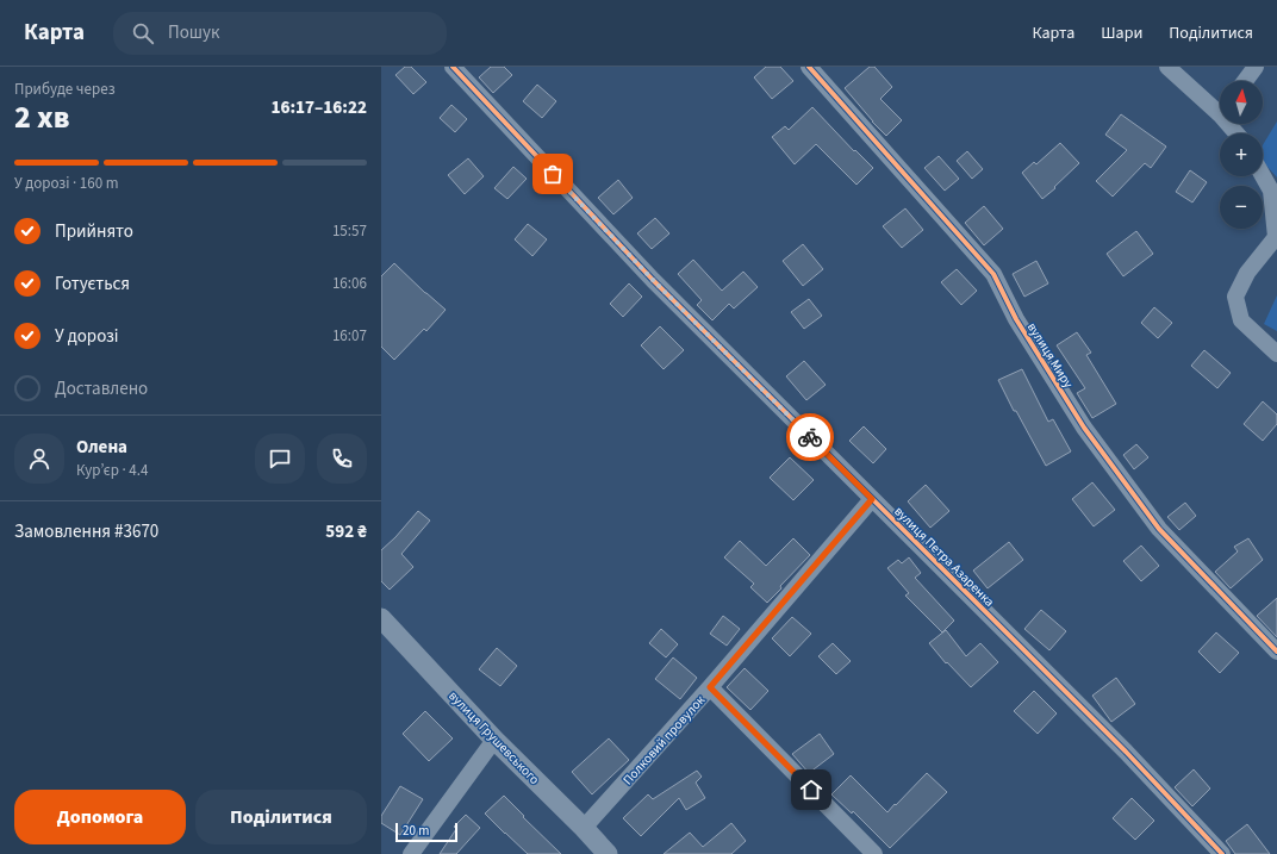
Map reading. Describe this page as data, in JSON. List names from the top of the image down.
{
  "streets": {
    "street": [
      "вулиця Миру",
      "вулиця Петра Азаренка",
      "вулиця Грушевського",
      "Полковий провулок"
    ]
  },
  "crossings": [
    ["вулиця Петра Азаренка", "Полковий провулок"],
    ["вулиця Грушевського", "Полковий провулок"]
  ],
  "scale_bar": "20 m",
  "north": "top",
  "page": {
    "header": "Карта",
    "search": "Пошук",
    "nav": ["Карта", "Шари", "Поділитися"],
    "heading": ["2 хв", "Прибуде через", "16:17–16:22"],
    "panel": [
      "Олена",
      "Кур’єр · 4.4",
      "Замовлення #3670",
      "592 ₴"
    ],
    "map_buttons": ["+", "−"],
    "bar": "У дорозі · 160 m",
    "list": [
      ["Прийнято", "15:57"],
      ["Готується", "16:06"],
      ["У дорозі", "16:07"],
      "Доставлено"
    ],
    "buttons": ["Допомога", "Поділитися"],
    "scale": "20 m"
  }
}
